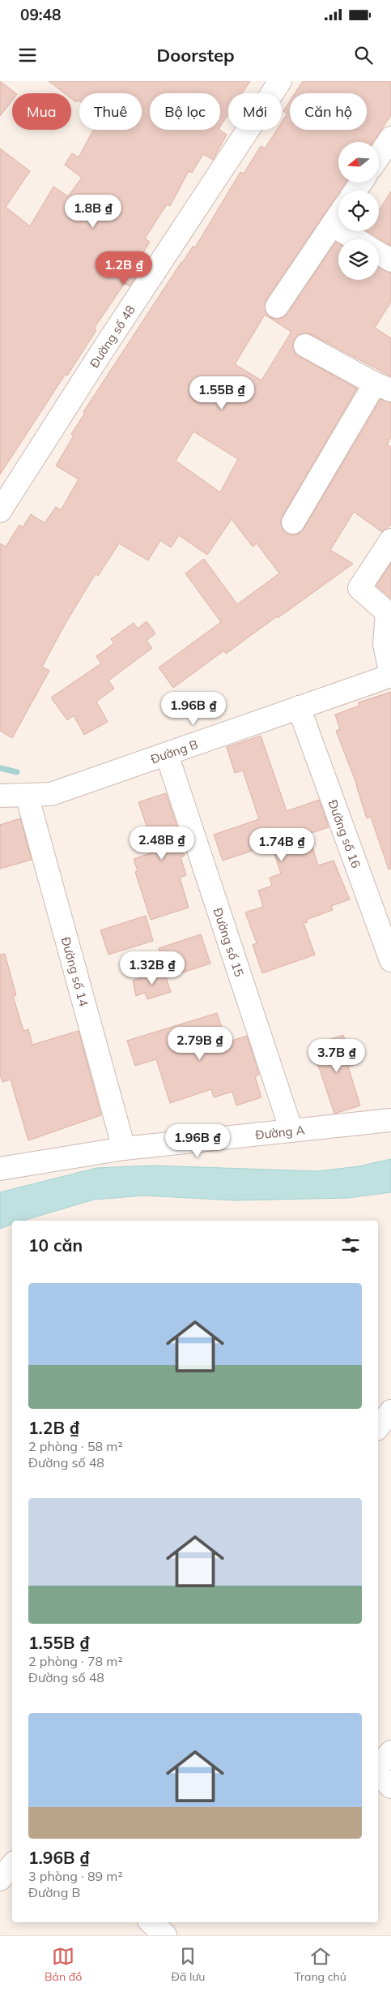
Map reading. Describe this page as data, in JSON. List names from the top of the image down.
{
  "streets": {
    "street": [
      "Đường số 48",
      "Đường B",
      "Đường số 16",
      "Đường số 15",
      "Đường số 14",
      "Đường A"
    ]
  },
  "crossings": [
    ["Đường B", "Đường số 16"],
    ["Đường B", "Đường số 15"],
    ["Đường B", "Đường số 14"],
    ["Đường số 15", "Đường A"],
    ["Đường số 14", "Đường A"]
  ],
  "north": "left",
  "page": {
    "status": "09:48",
    "header": "Doorstep",
    "chip": [
      "Mua",
      "Thuê",
      "Bộ lọc",
      "Mới",
      "Căn hộ"
    ],
    "price": [
      "1.8B ₫",
      "1.2B ₫",
      "1.55B ₫",
      "1.96B ₫",
      "2.48B ₫",
      "1.74B ₫",
      "1.32B ₫",
      "2.79B ₫",
      "3.7B ₫",
      "1.96B ₫"
    ],
    "heading": "10 căn",
    "list": [
      {
        "name": "1.2B ₫",
        "note": "2 phòng · 58 m² · Đường số 48"
      },
      {
        "name": "1.55B ₫",
        "note": "2 phòng · 78 m² · Đường số 48"
      },
      {
        "name": "1.96B ₫",
        "note": "3 phòng · 89 m² · Đường B"
      }
    ],
    "tabs": ["Bản đồ", "Đã lưu", "Trang chủ"]
  }
}
